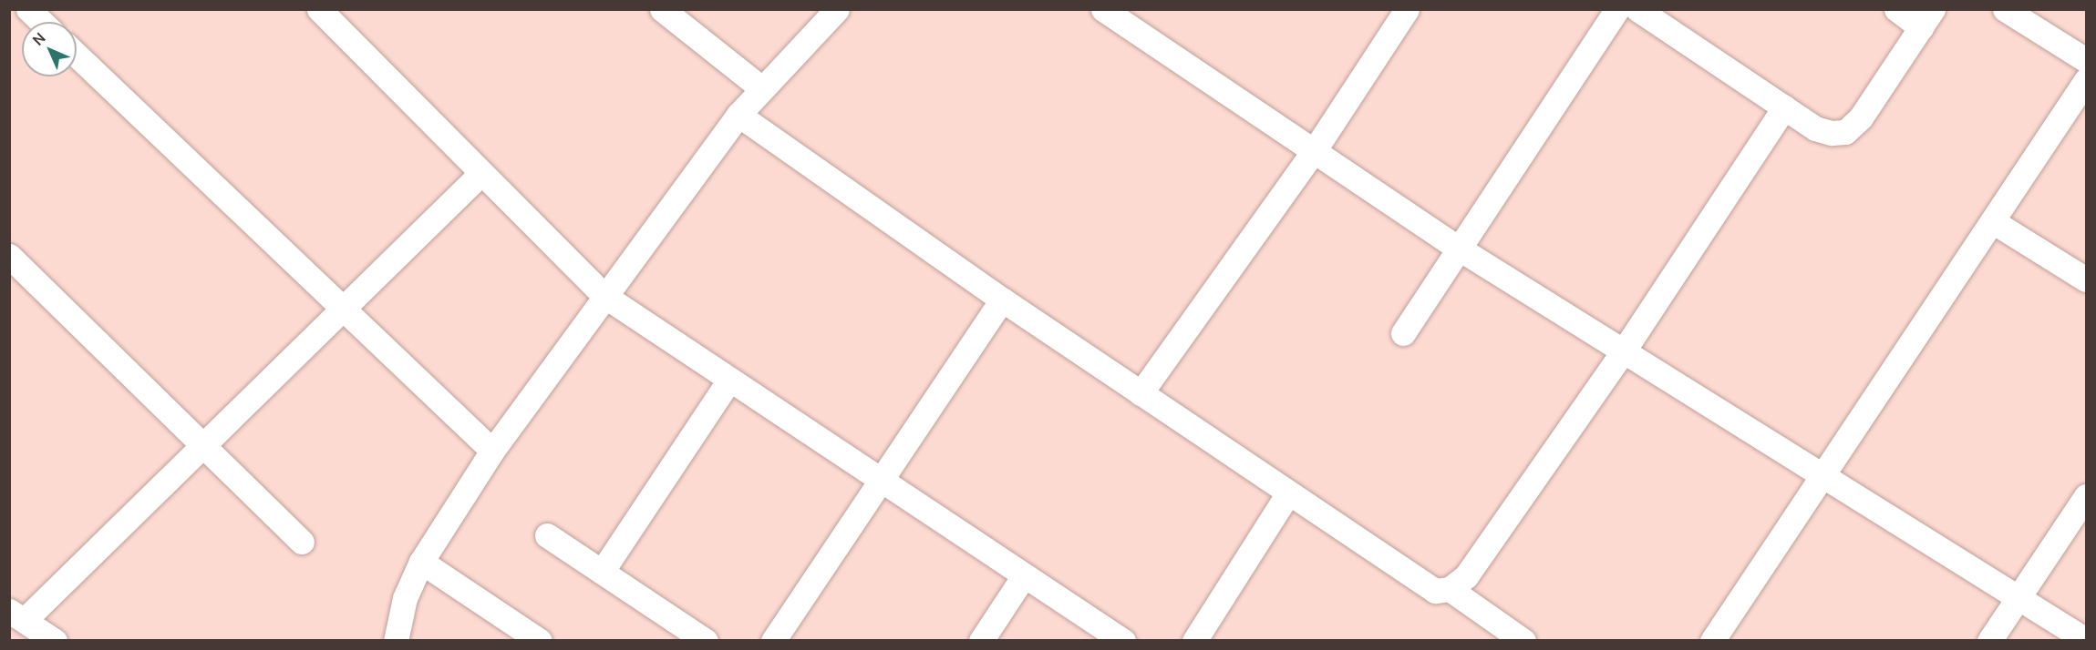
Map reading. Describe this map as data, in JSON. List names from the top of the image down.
{
  "north": "top left"
}
